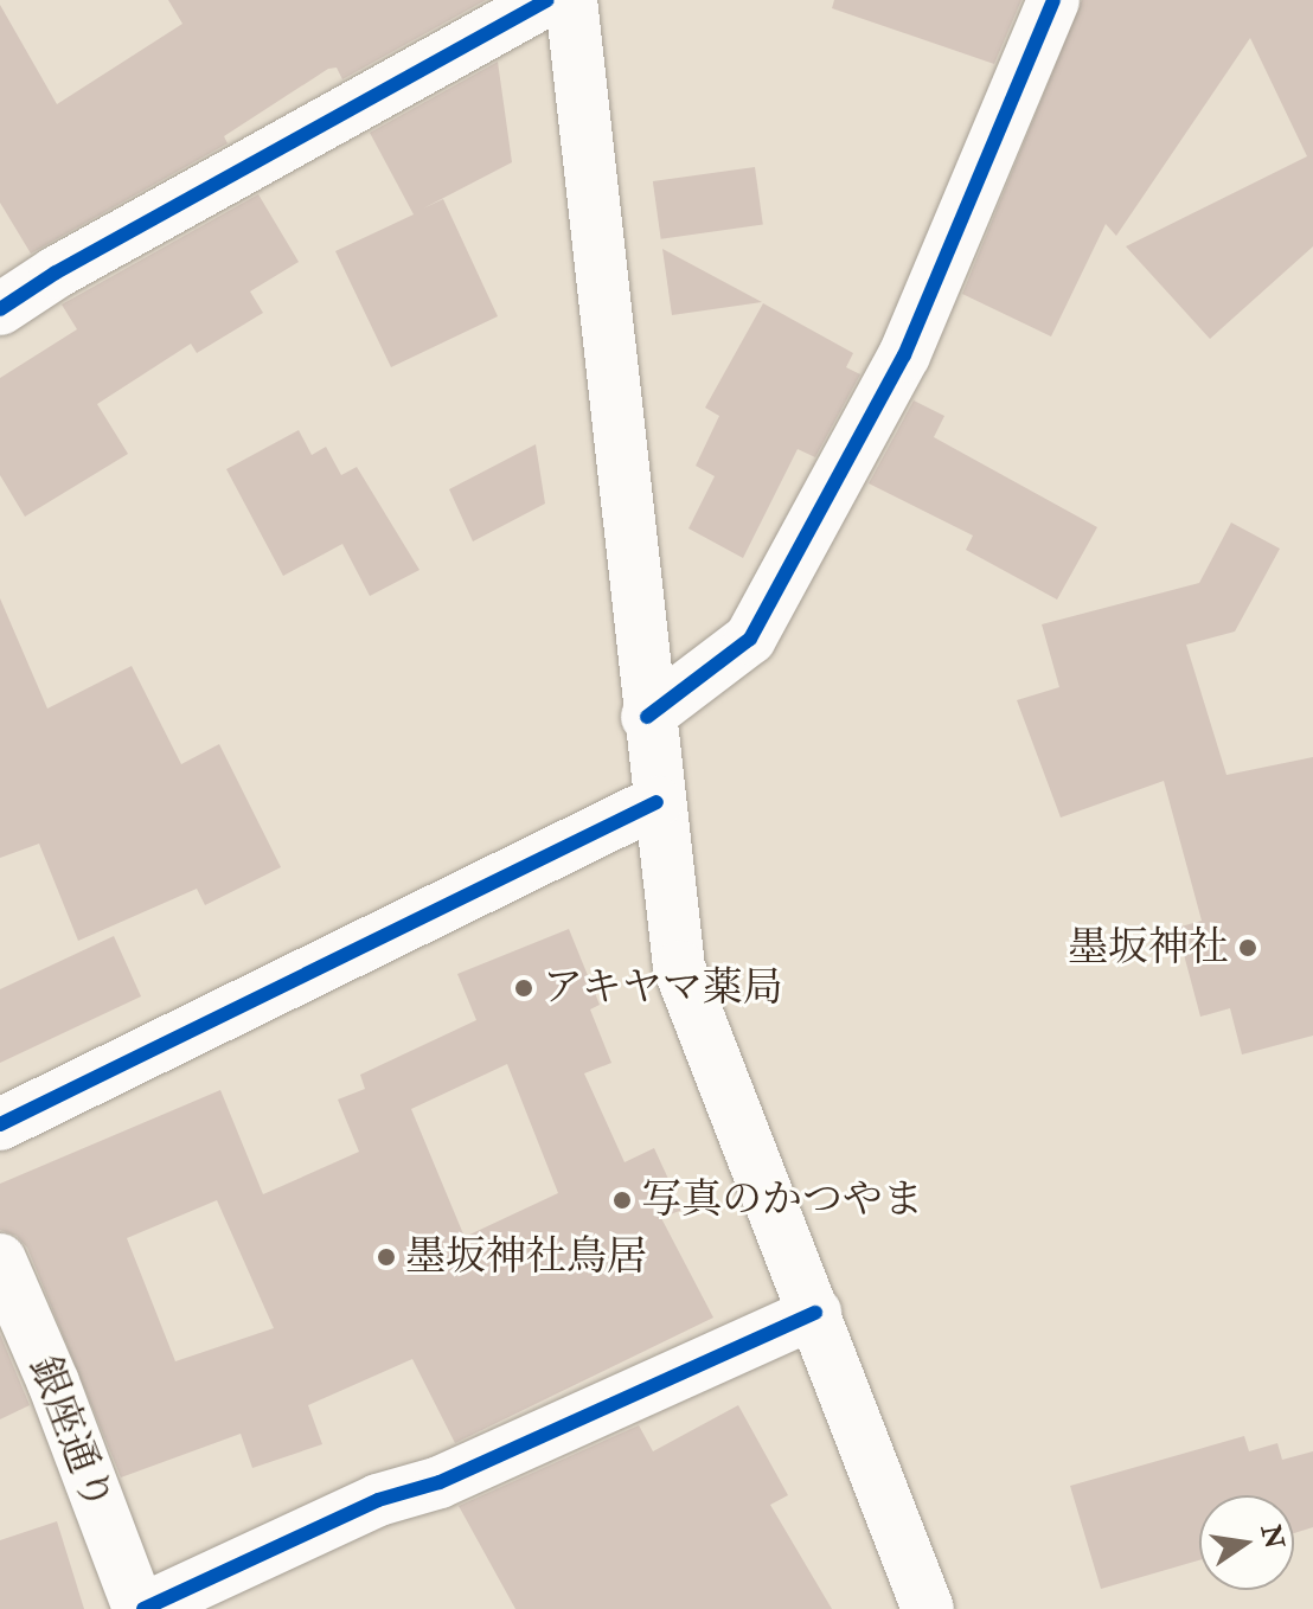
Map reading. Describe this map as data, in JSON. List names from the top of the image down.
{
  "streets": {
    "street": ["銀座通り"]
  },
  "places": [
    "墨坂神社",
    "アキヤマ薬局",
    "写真のかつやま",
    "墨坂神社鳥居"
  ],
  "north": "right"
}
